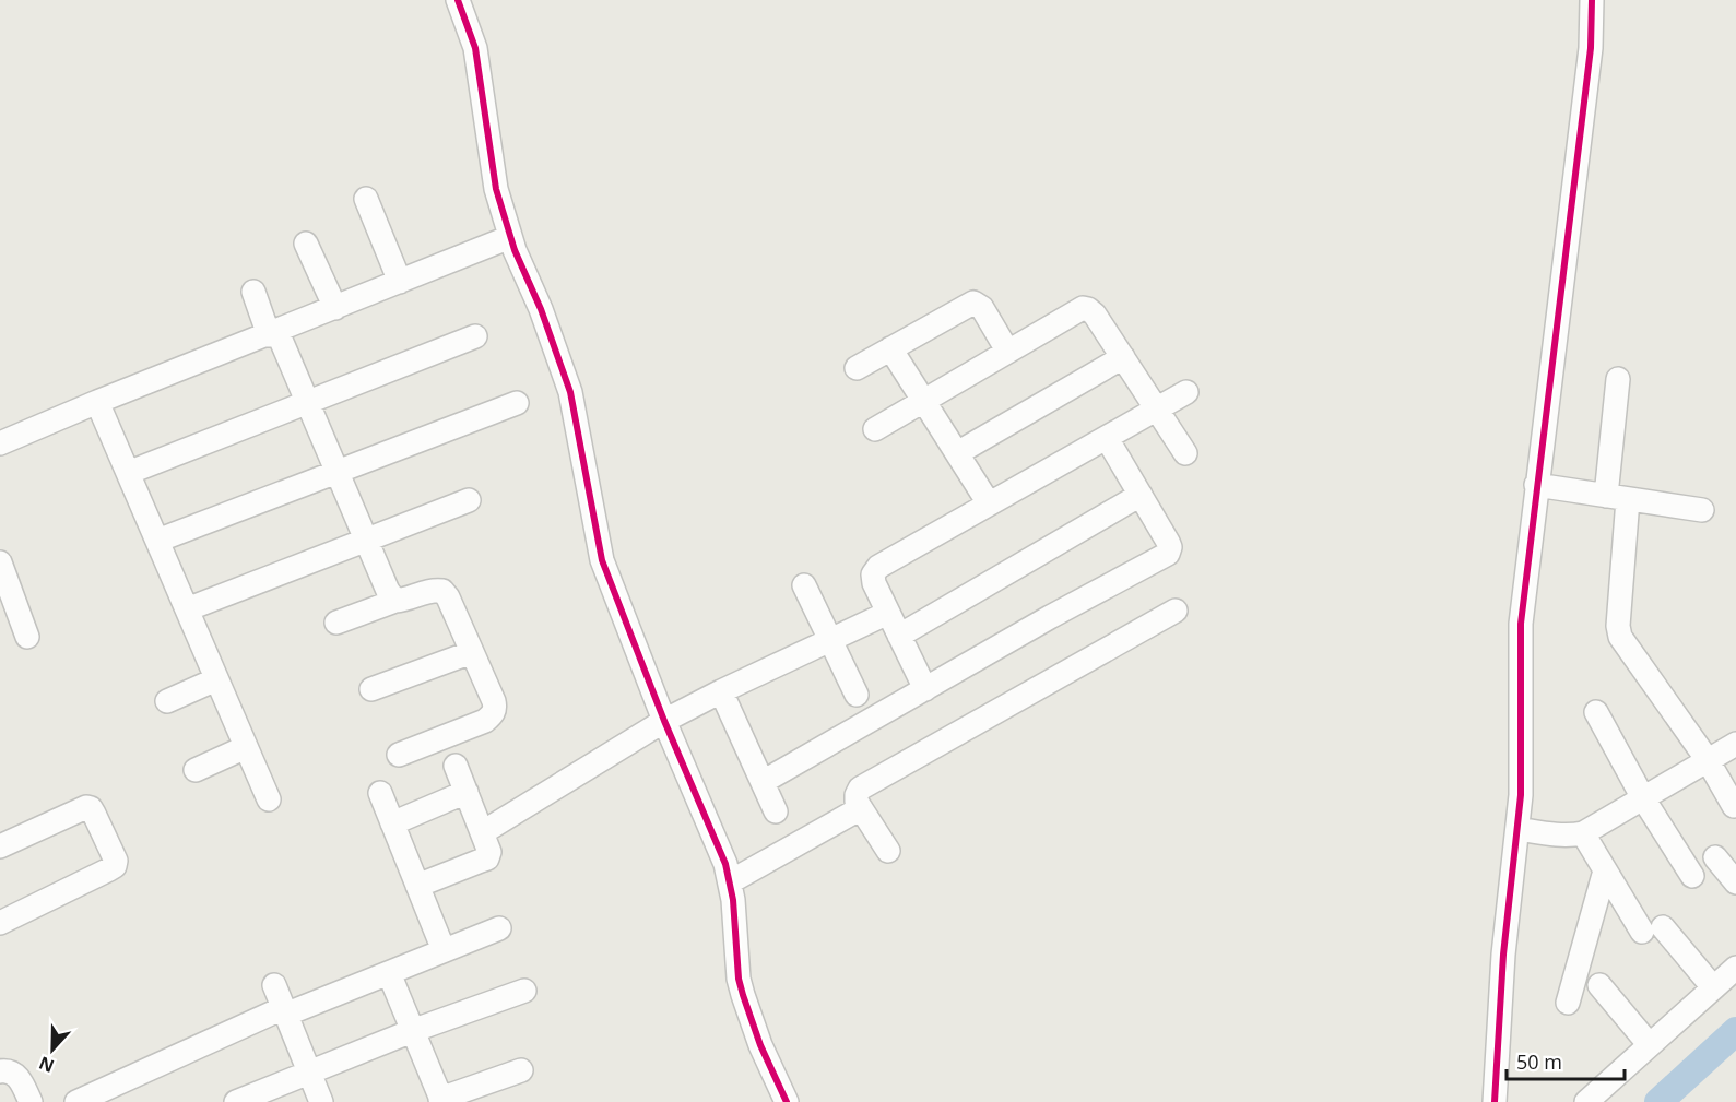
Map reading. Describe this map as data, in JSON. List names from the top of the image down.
{
  "scale_bar": "50 m",
  "north": "bottom"
}
